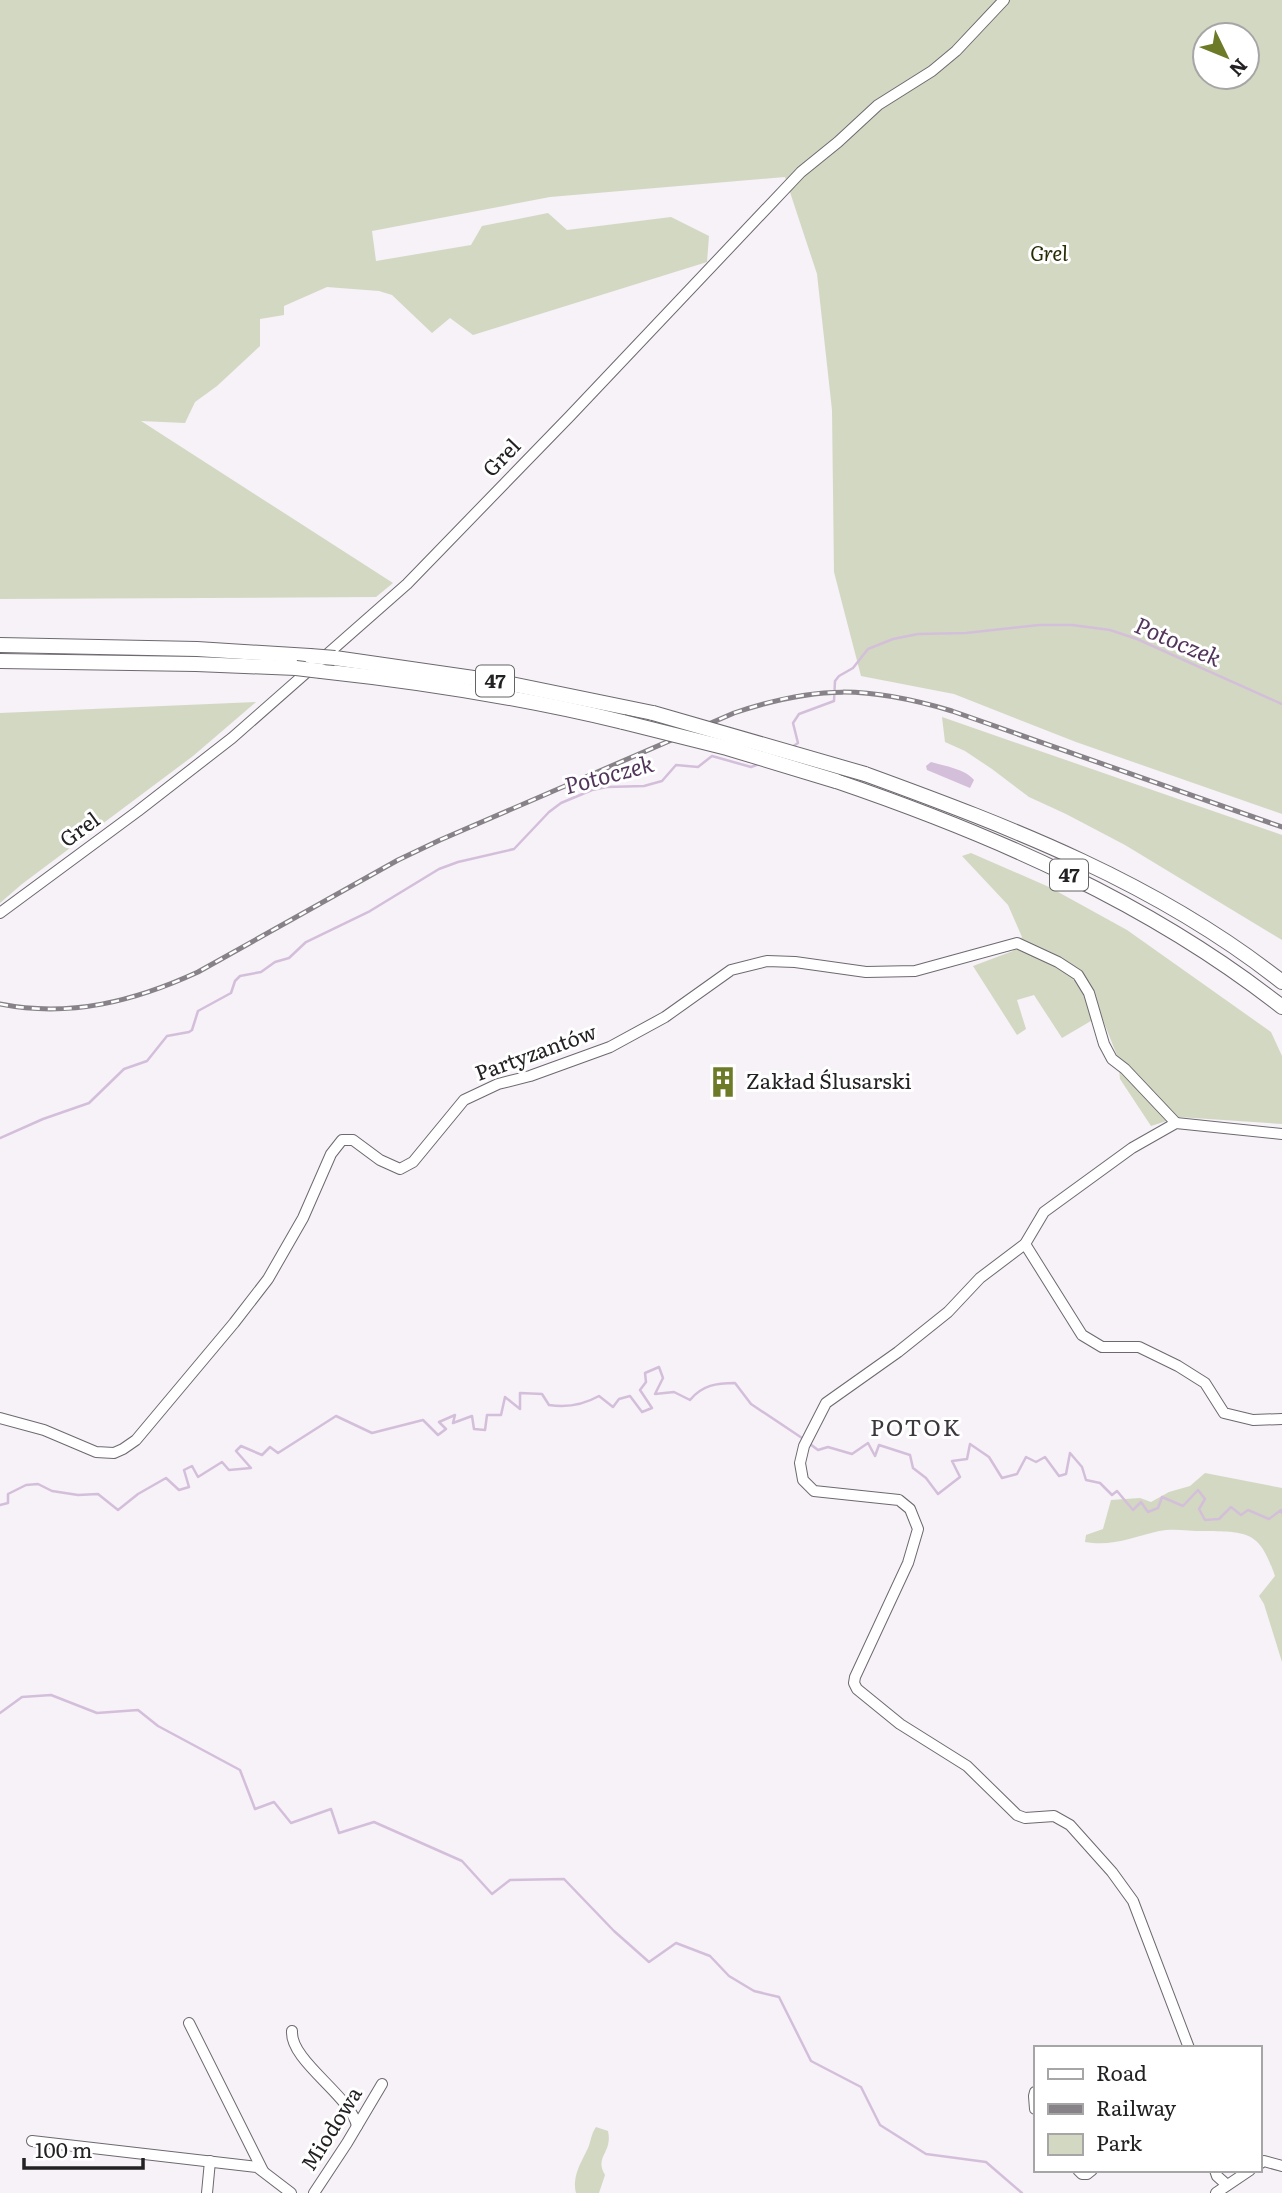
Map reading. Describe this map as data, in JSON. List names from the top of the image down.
{
  "streets": {
    "main road": ["47"],
    "street": ["Grel", "Partyzantów", "Miodowa"]
  },
  "districts": ["POTOK"],
  "water": ["Potoczek"],
  "parks": ["Grel"],
  "places": {
    "building": ["Zakład Ślusarski"]
  },
  "legend": ["Road", "Railway", "Park"],
  "scale_bar": "100 m",
  "north": "bottom right"
}
